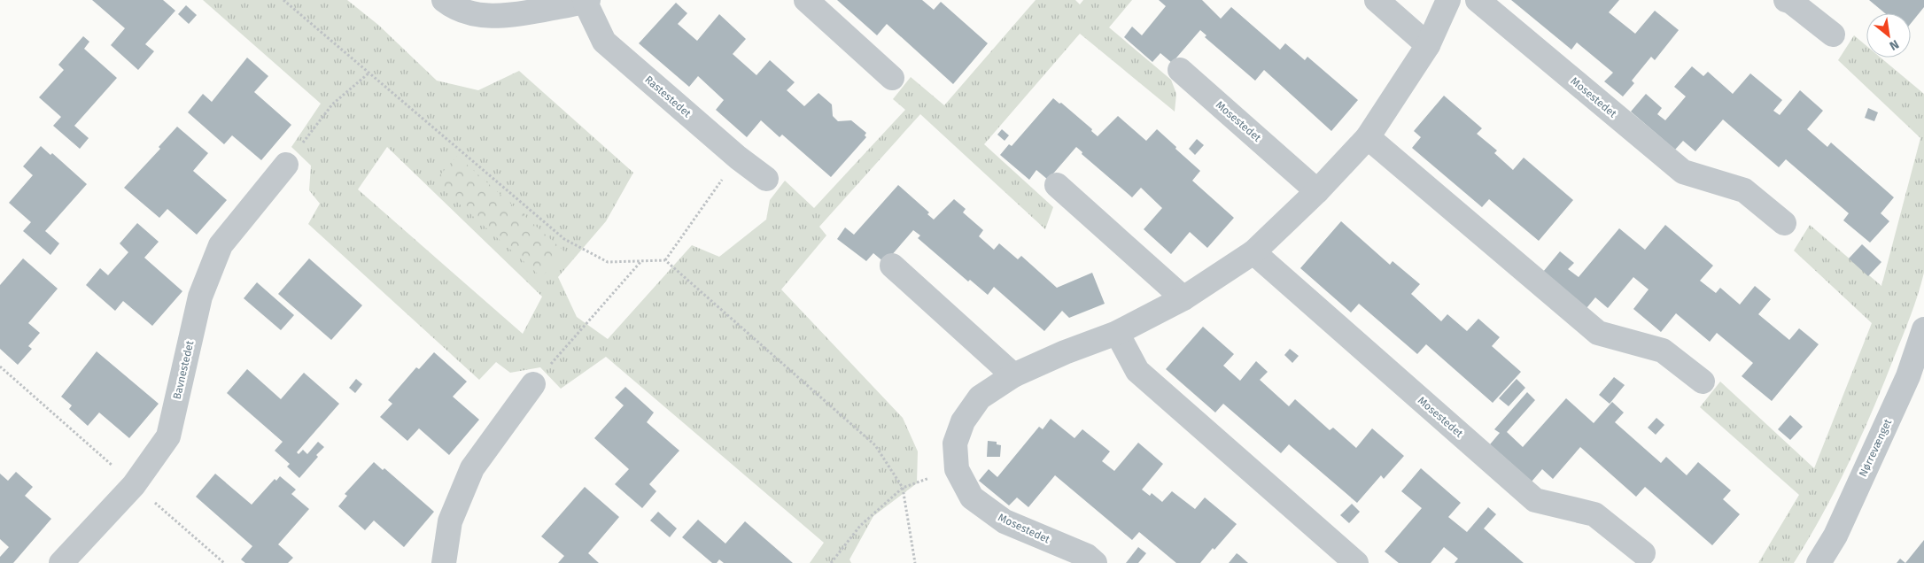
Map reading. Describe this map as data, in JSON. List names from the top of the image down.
{
  "streets": {
    "street": [
      "Rastestedet",
      "Mosestedet",
      "Bavnestedet",
      "Nørrevænget"
    ]
  },
  "north": "bottom right"
}
